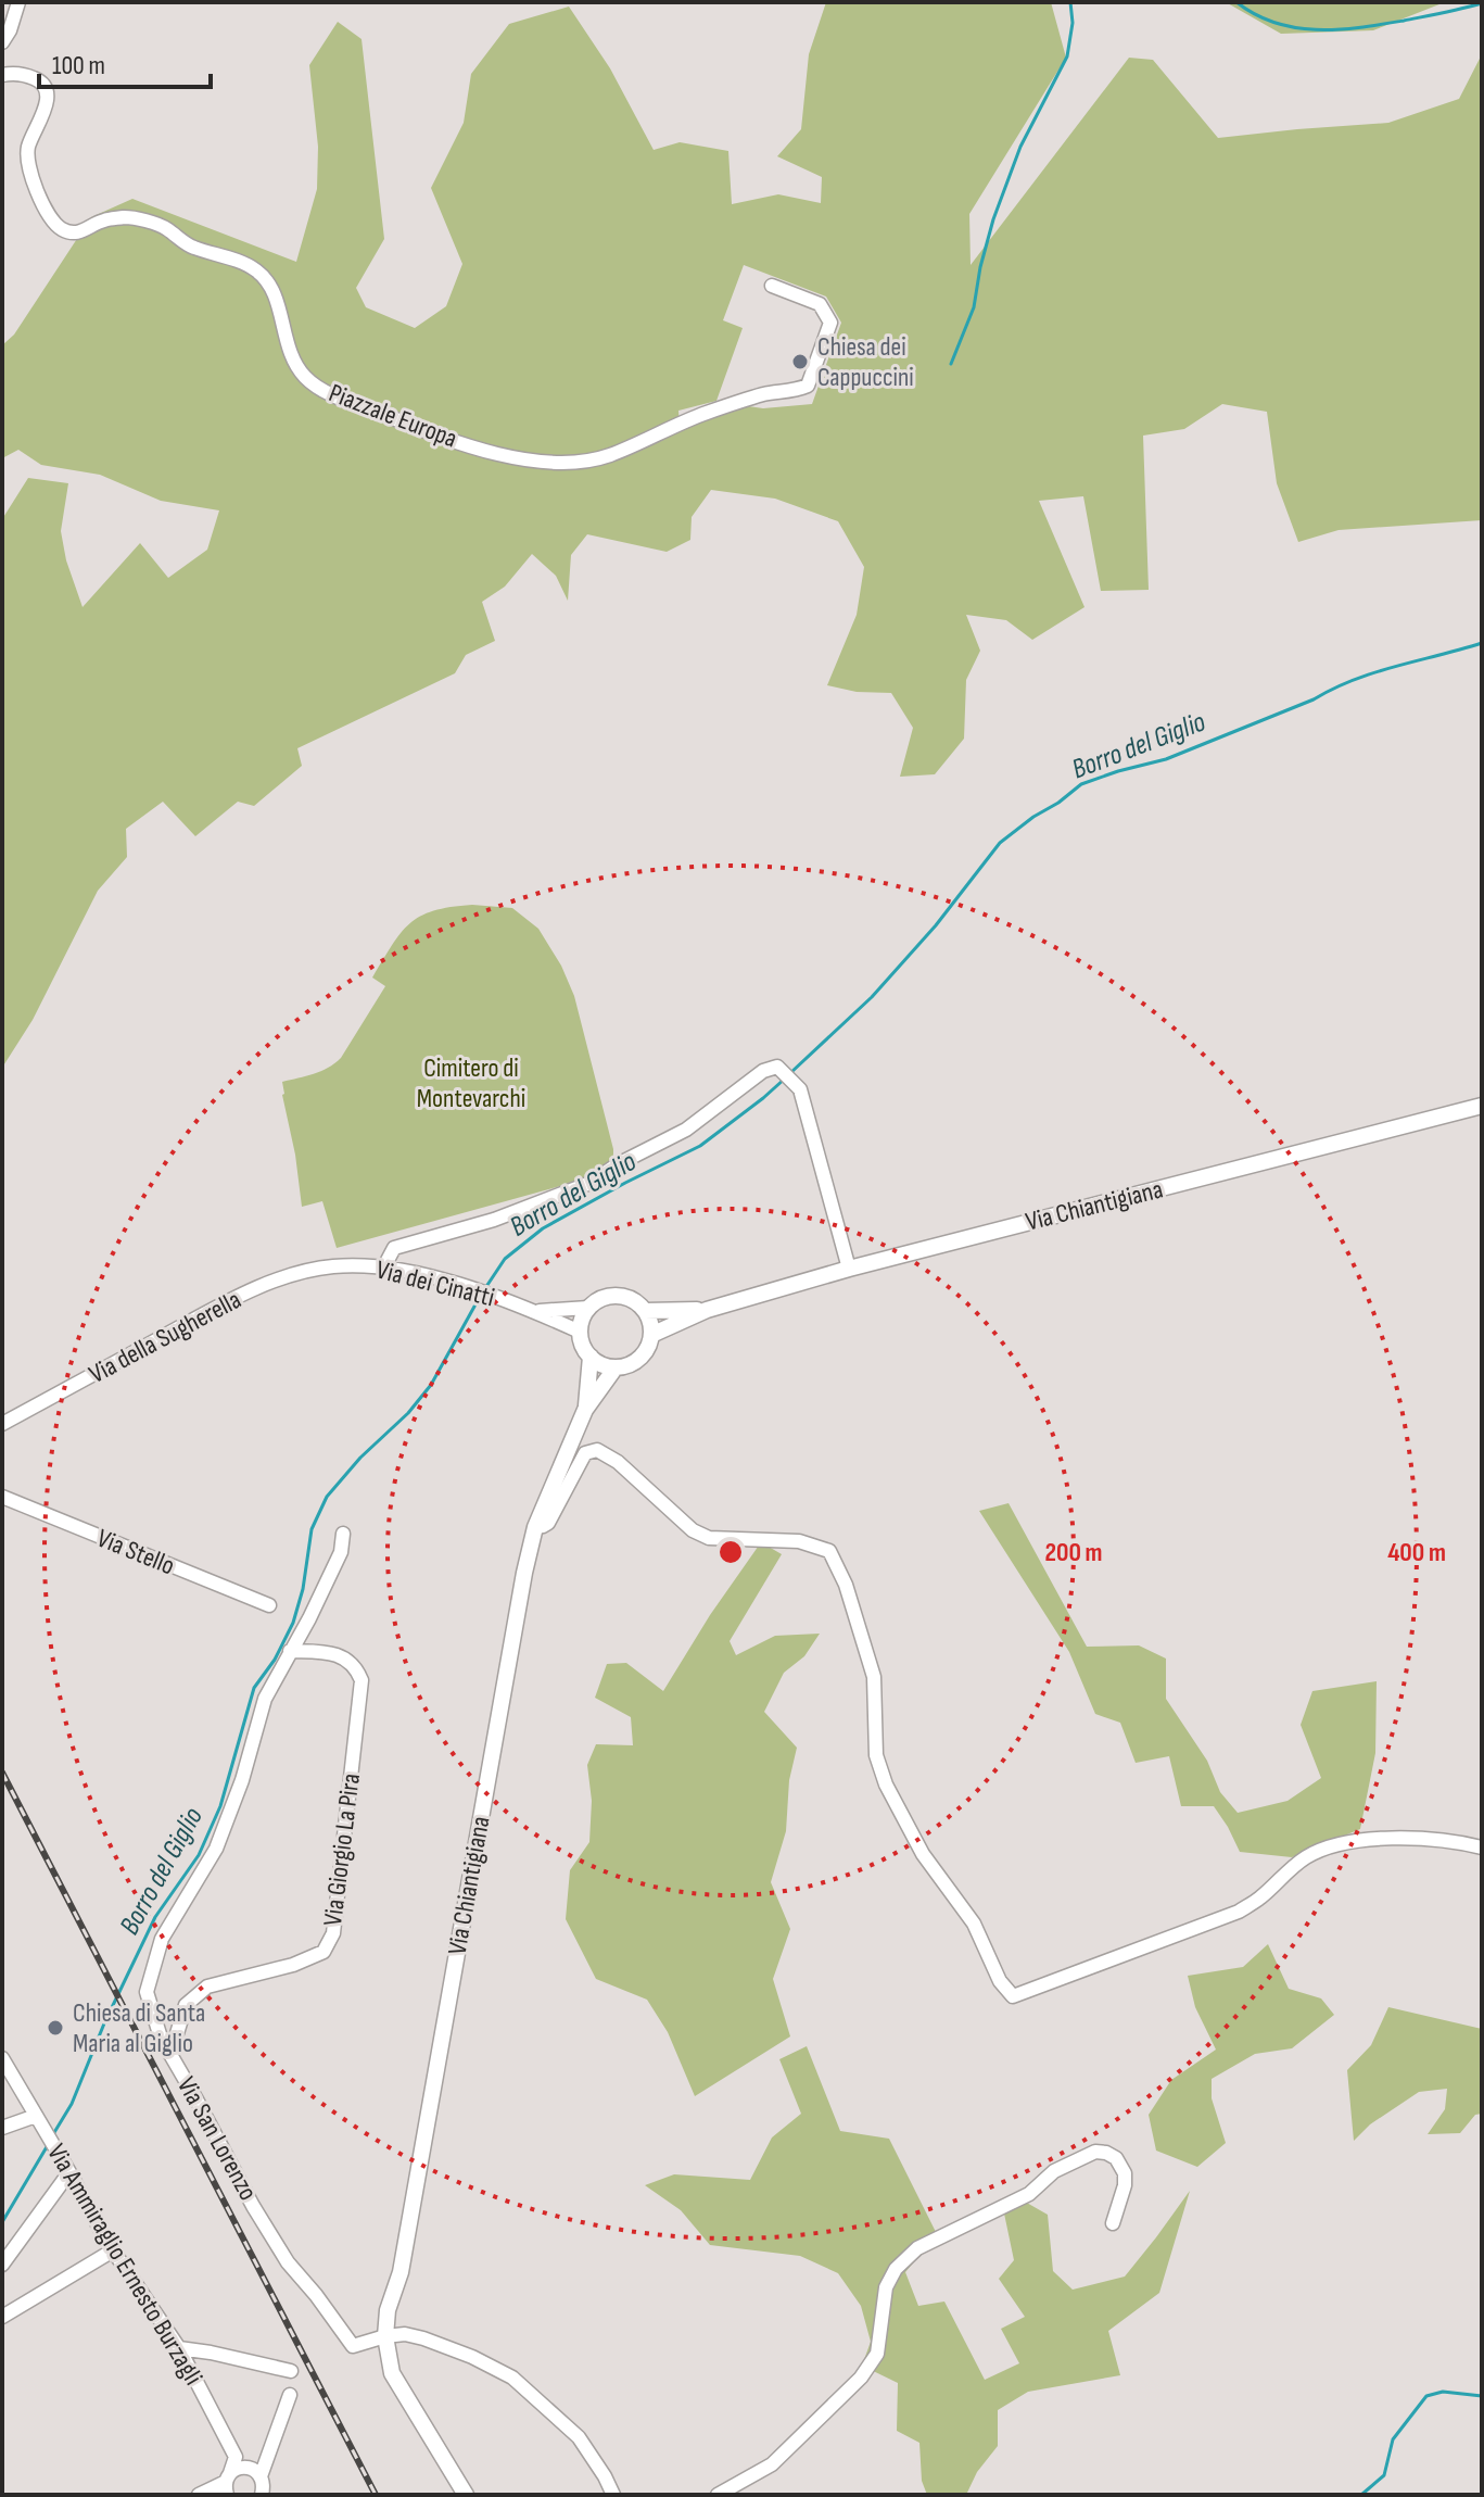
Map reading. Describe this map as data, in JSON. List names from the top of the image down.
{
  "streets": {
    "main road": ["Via Chiantigiana"],
    "street": [
      "Piazzale Europa",
      "Via dei Cinatti",
      "Via della Sugherella",
      "Via Stello",
      "Via Giorgio La Pira",
      "Via San Lorenzo",
      "Via Ammiraglio Ernesto Burzagli"
    ]
  },
  "crossings": [
    ["Via Chiantigiana", "Via dei Cinatti"],
    ["Via Chiantigiana", "Via San Lorenzo"],
    ["Via dei Cinatti", "Via della Sugherella"],
    ["Via Giorgio La Pira", "Via San Lorenzo"]
  ],
  "water": ["Borro del Giglio"],
  "parks": ["Cimitero di Montevarchi"],
  "places": ["Chiesa dei Cappuccini", "Chiesa di Santa Maria al Giglio"],
  "scale_bar": "100 m",
  "rings": ["200 m", "400 m"]
}
